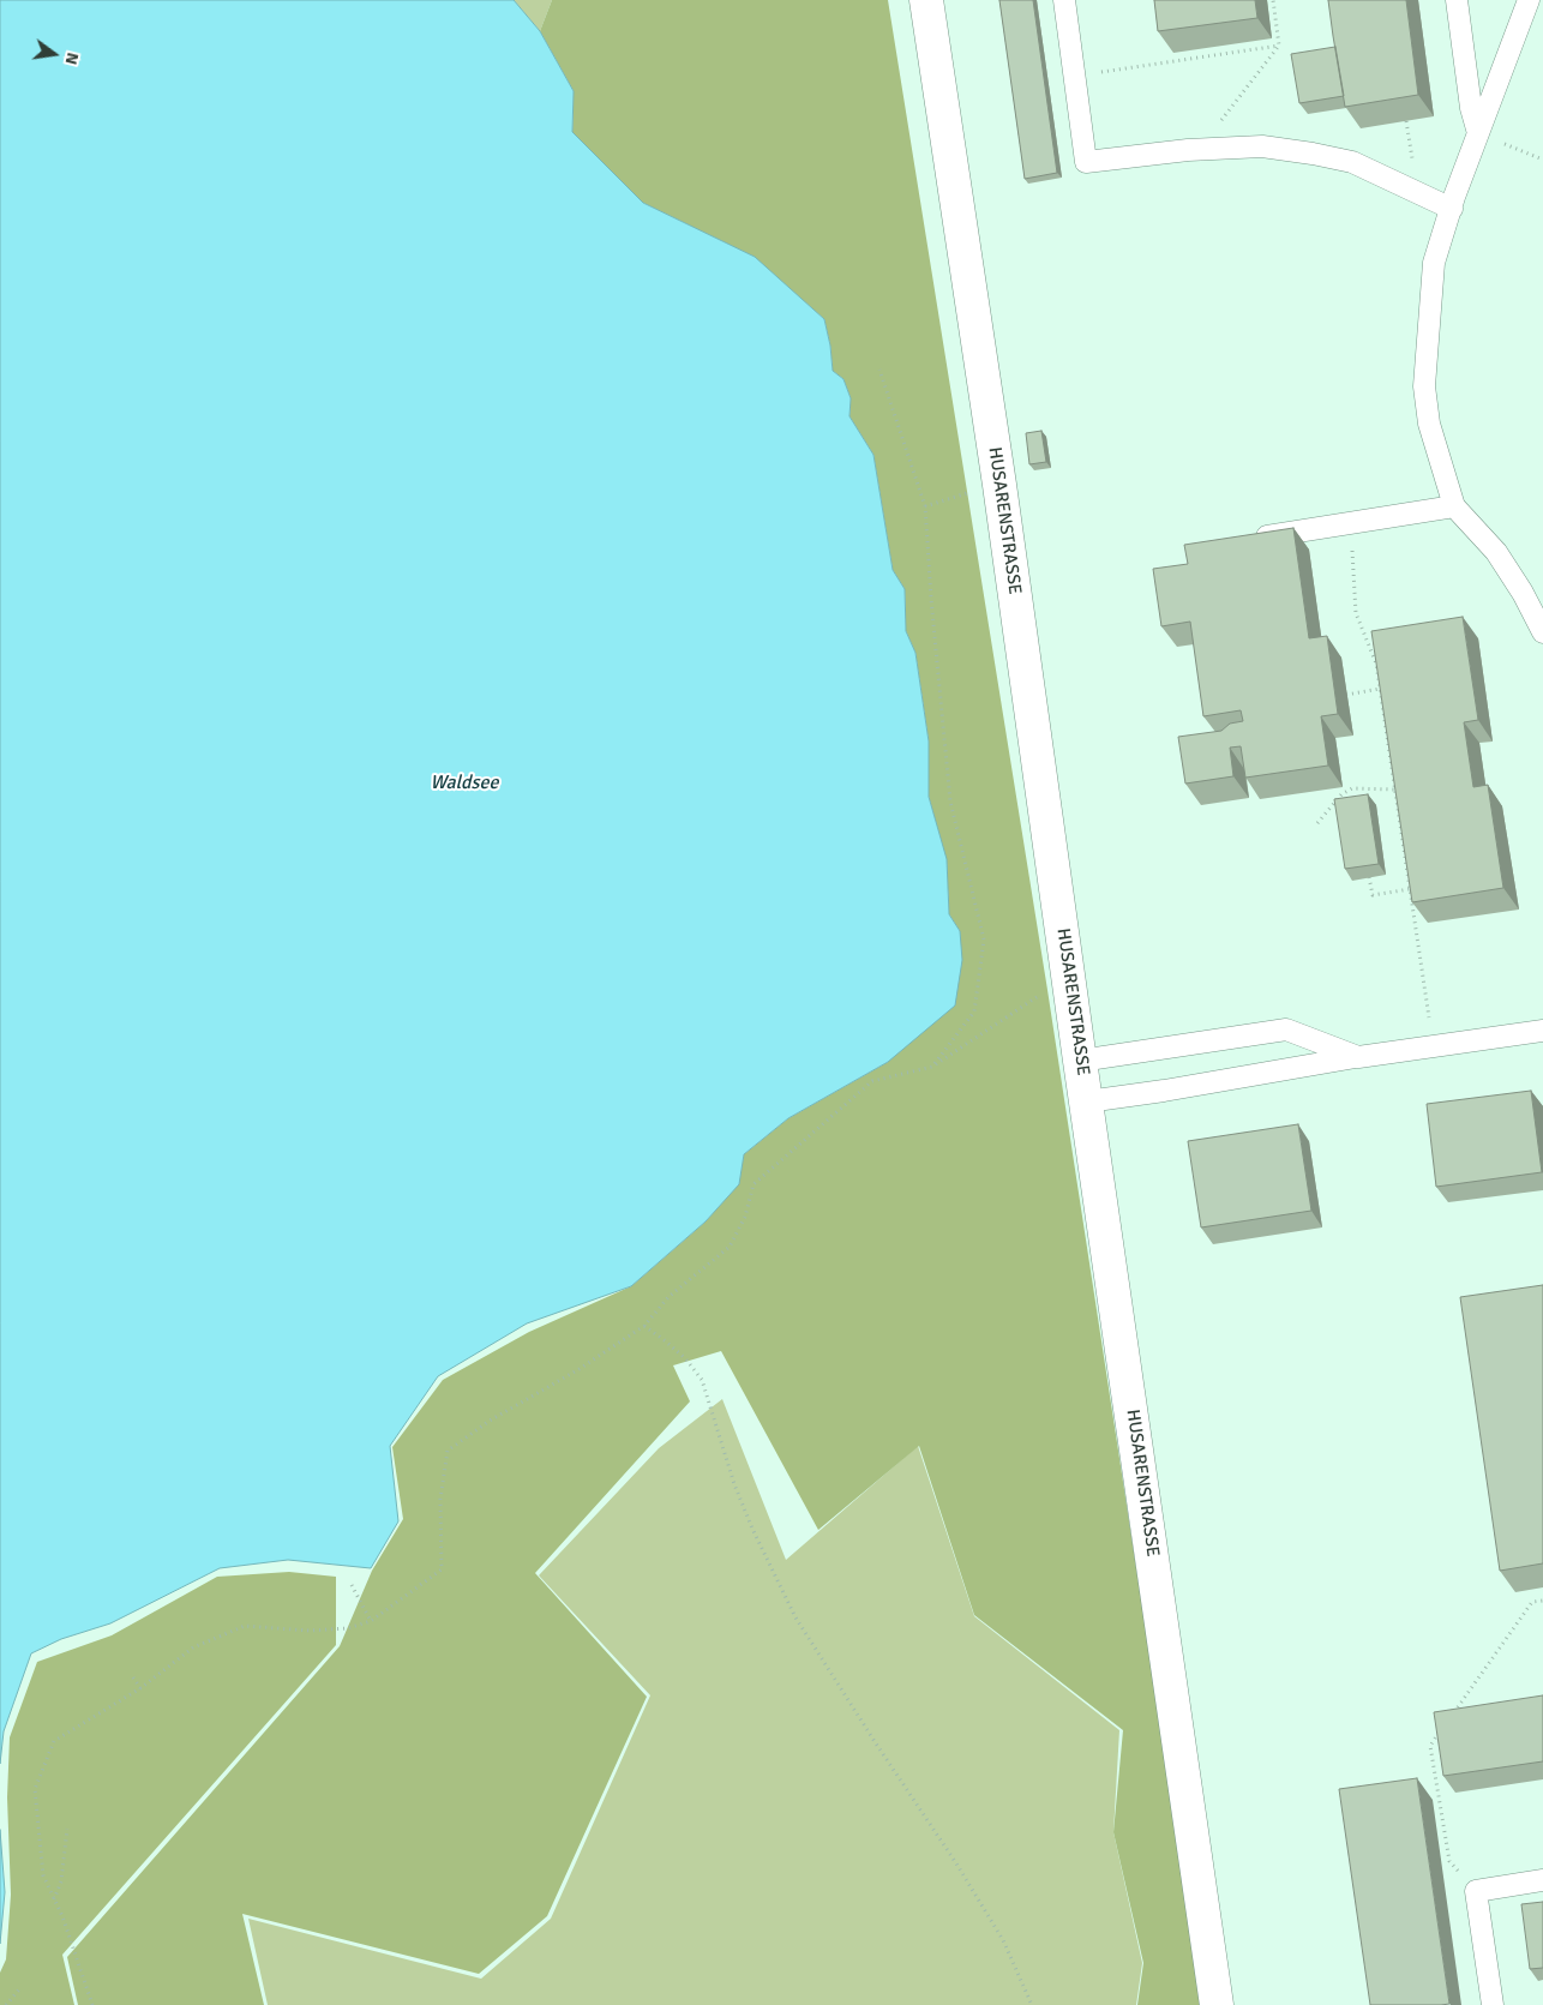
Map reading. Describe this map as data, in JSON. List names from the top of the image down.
{
  "streets": {
    "street": ["HUSARENSTRASSE"]
  },
  "water": ["Waldsee"],
  "north": "right"
}
